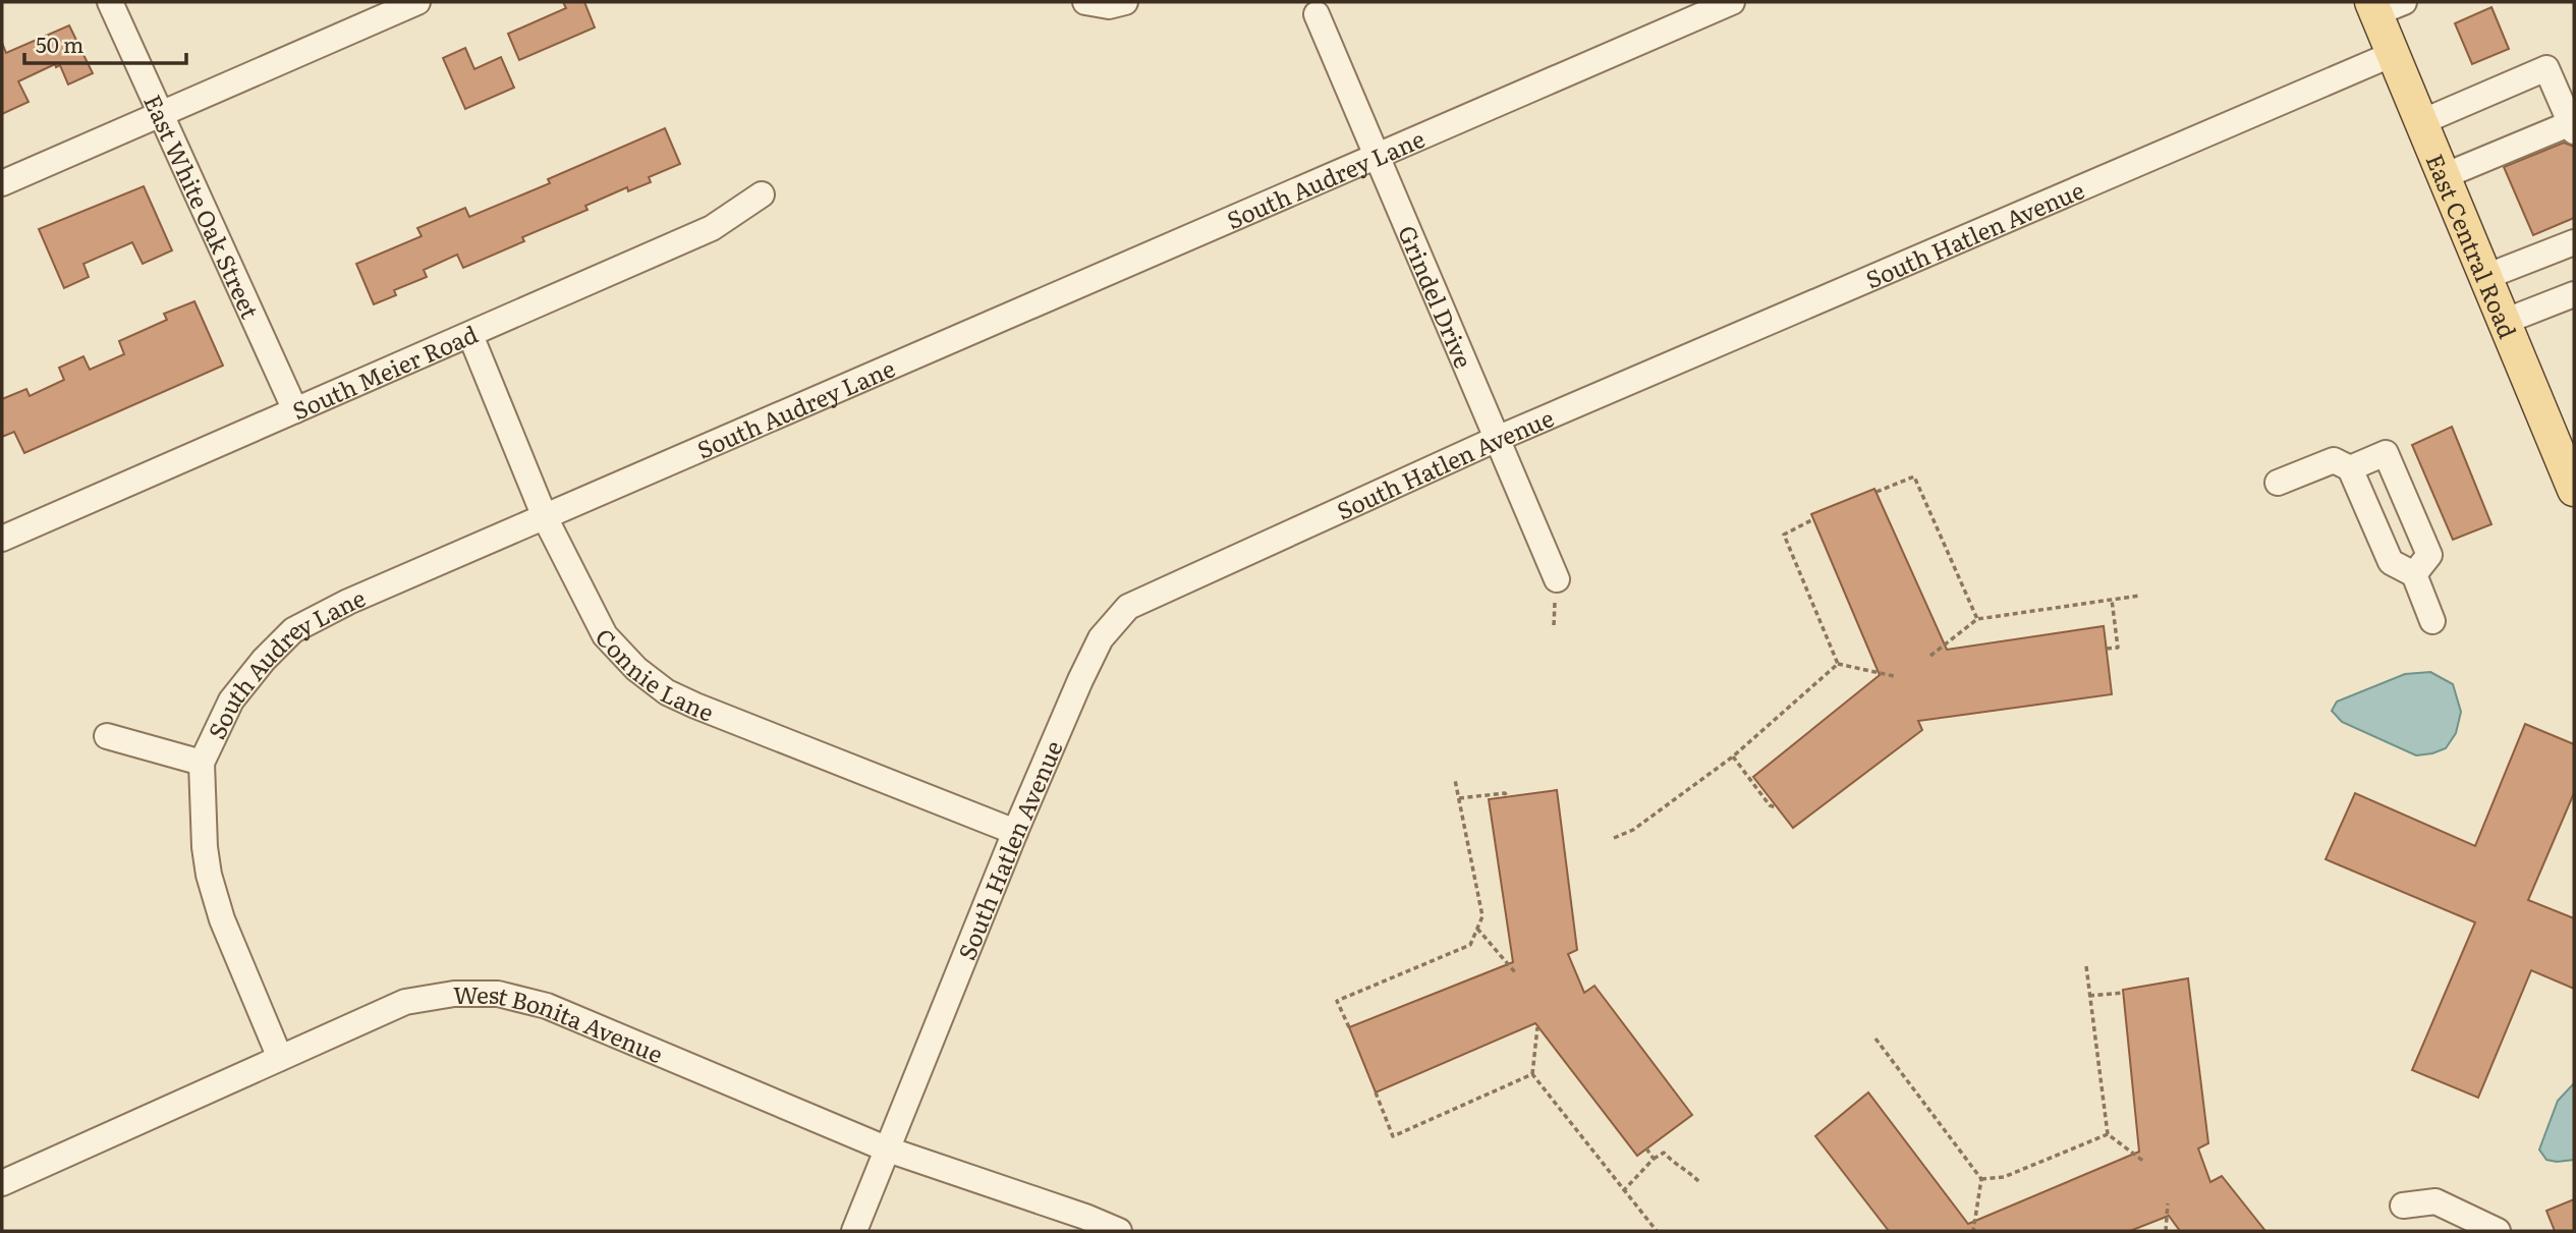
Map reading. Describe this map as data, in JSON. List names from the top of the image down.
{
  "streets": {
    "main road": ["East Central Road"],
    "street": [
      "South Audrey Lane",
      "East White Oak Street",
      "South Hatlen Avenue",
      "Grindel Drive",
      "South Meier Road",
      "Connie Lane",
      "West Bonita Avenue"
    ]
  },
  "crossings": [
    ["South Audrey Lane", "Grindel Drive"],
    ["South Audrey Lane", "Connie Lane"],
    ["South Audrey Lane", "West Bonita Avenue"],
    ["East White Oak Street", "South Meier Road"],
    ["South Hatlen Avenue", "East Central Road"],
    ["South Hatlen Avenue", "Grindel Drive"],
    ["South Hatlen Avenue", "Connie Lane"],
    ["South Hatlen Avenue", "West Bonita Avenue"],
    ["South Meier Road", "Connie Lane"]
  ],
  "scale_bar": "50 m"
}
